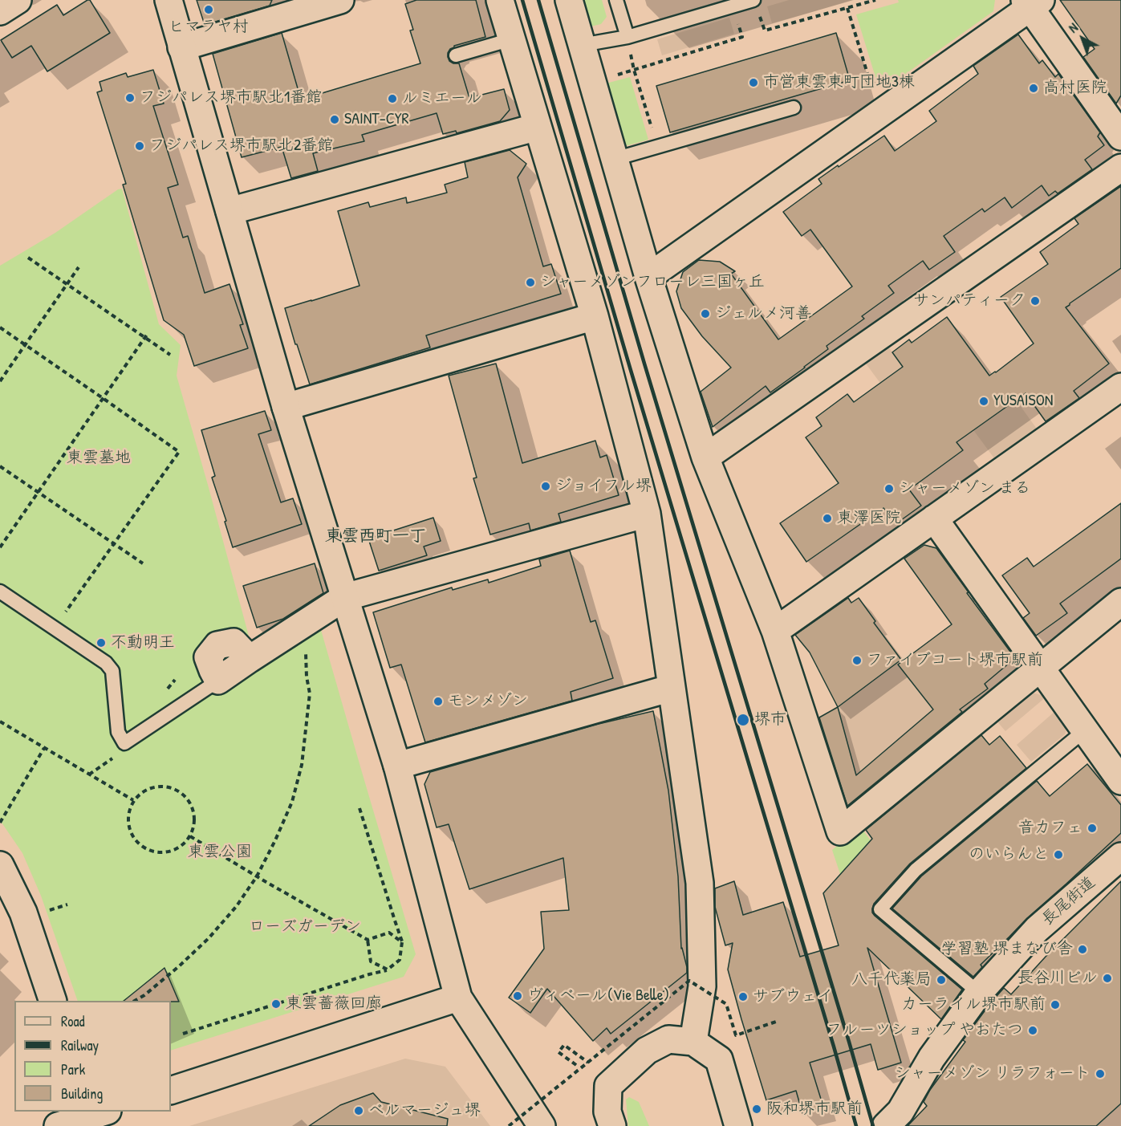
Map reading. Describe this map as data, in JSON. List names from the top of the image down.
{
  "streets": {
    "street": ["長尾街道"]
  },
  "districts": ["東雲西町一丁"],
  "parks": ["東雲墓地", "東雲公園", "ローズガーデン"],
  "places": [
    "ヒマラヤ村",
    "市営東雲東町団地3棟",
    "高村医院",
    "フジパレス堺市駅北1番館",
    "ルミエール",
    "SAINT-CYR",
    "フジパレス堺市駅北2番館",
    "シャーメゾンフローレ三国ヶ丘",
    "サンパティーク",
    "ジェルメ河善",
    "YUSAISON",
    "ジョイフル堺",
    "シャーメゾン まる",
    "東澤医院",
    "不動明王",
    "ファイブコート堺市駅前",
    "モンメゾン",
    "堺市",
    "音カフェ",
    "のいらんと",
    "学習塾 堺まなび舎",
    "長谷川ビル",
    "八千代薬局",
    "ヴィベール(Vie Belle)",
    "サブウェイ",
    "東雲薔薇回廊",
    "カーライル堺市駅前",
    "フルーツショップ やおたつ",
    "シャーメゾン リラフォート",
    "阪和堺市駅前",
    "ベルマージュ堺"
  ],
  "legend": [
    "Road",
    "Railway",
    "Park",
    "Building"
  ],
  "north": "top left"
}
